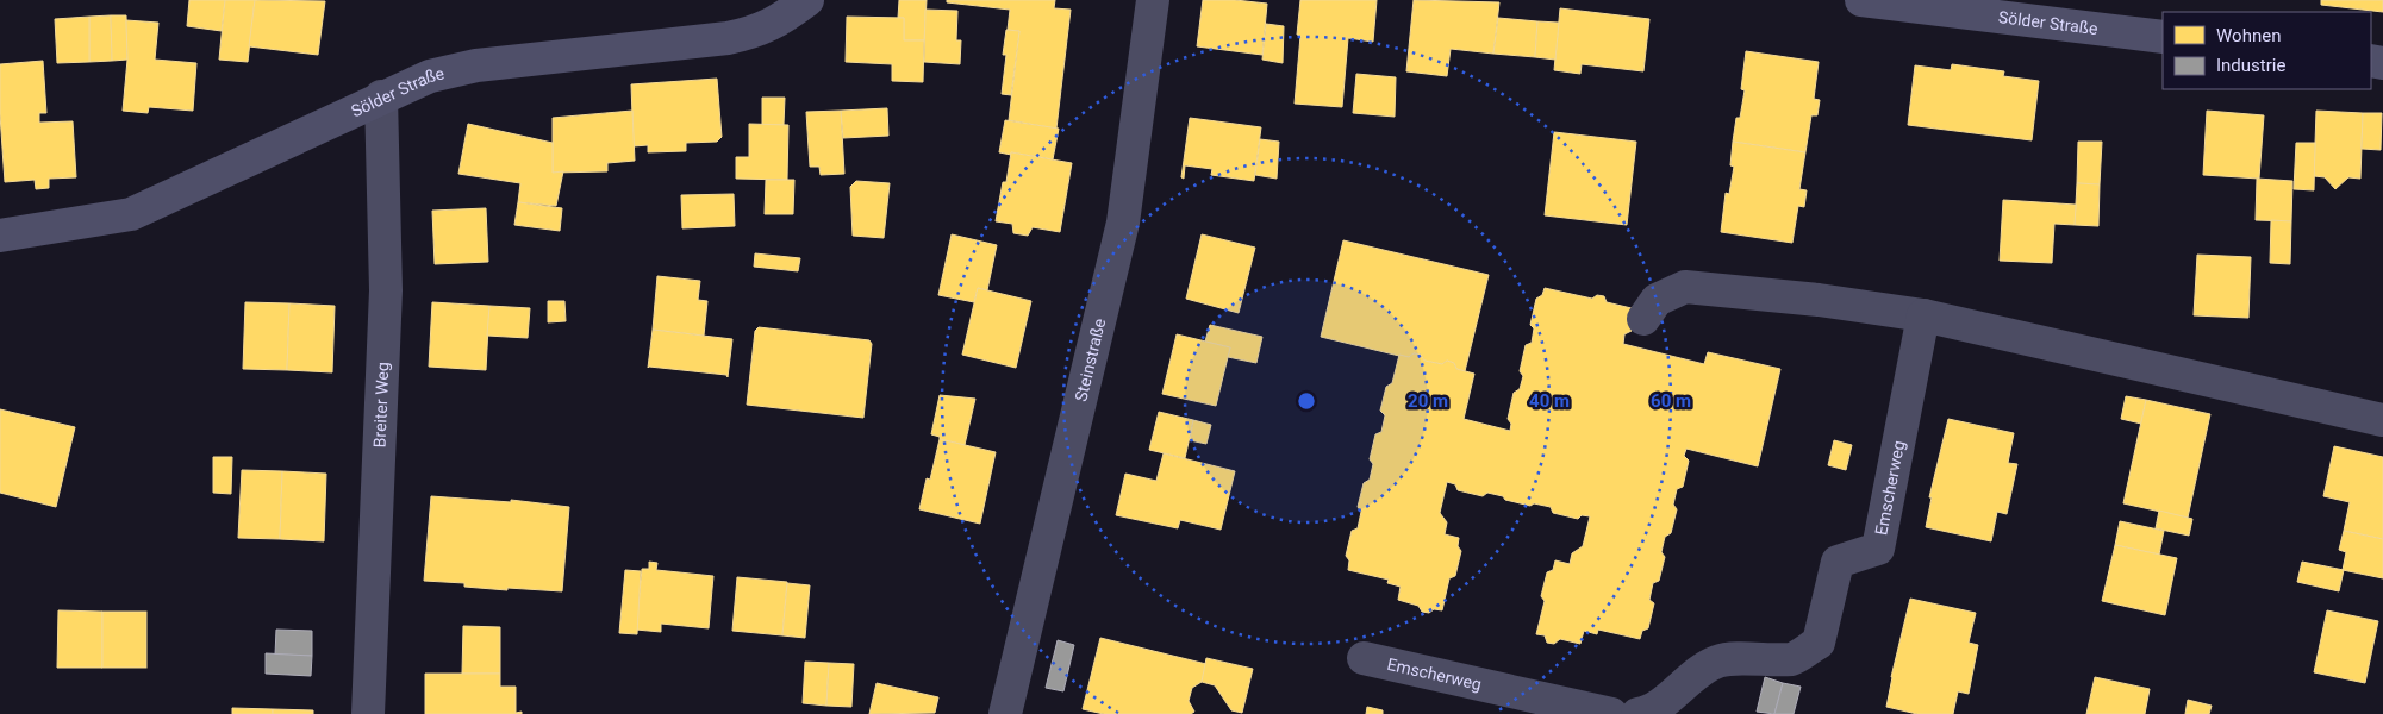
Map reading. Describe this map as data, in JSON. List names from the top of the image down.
{
  "streets": {
    "street": [
      "Sölder Straße",
      "Steinstraße",
      "Breiter Weg",
      "Emscherweg"
    ]
  },
  "crossings": [
    ["Sölder Straße", "Breiter Weg"]
  ],
  "legend": ["Wohnen", "Industrie"],
  "rings": ["20 m", "40 m", "60 m"]
}
